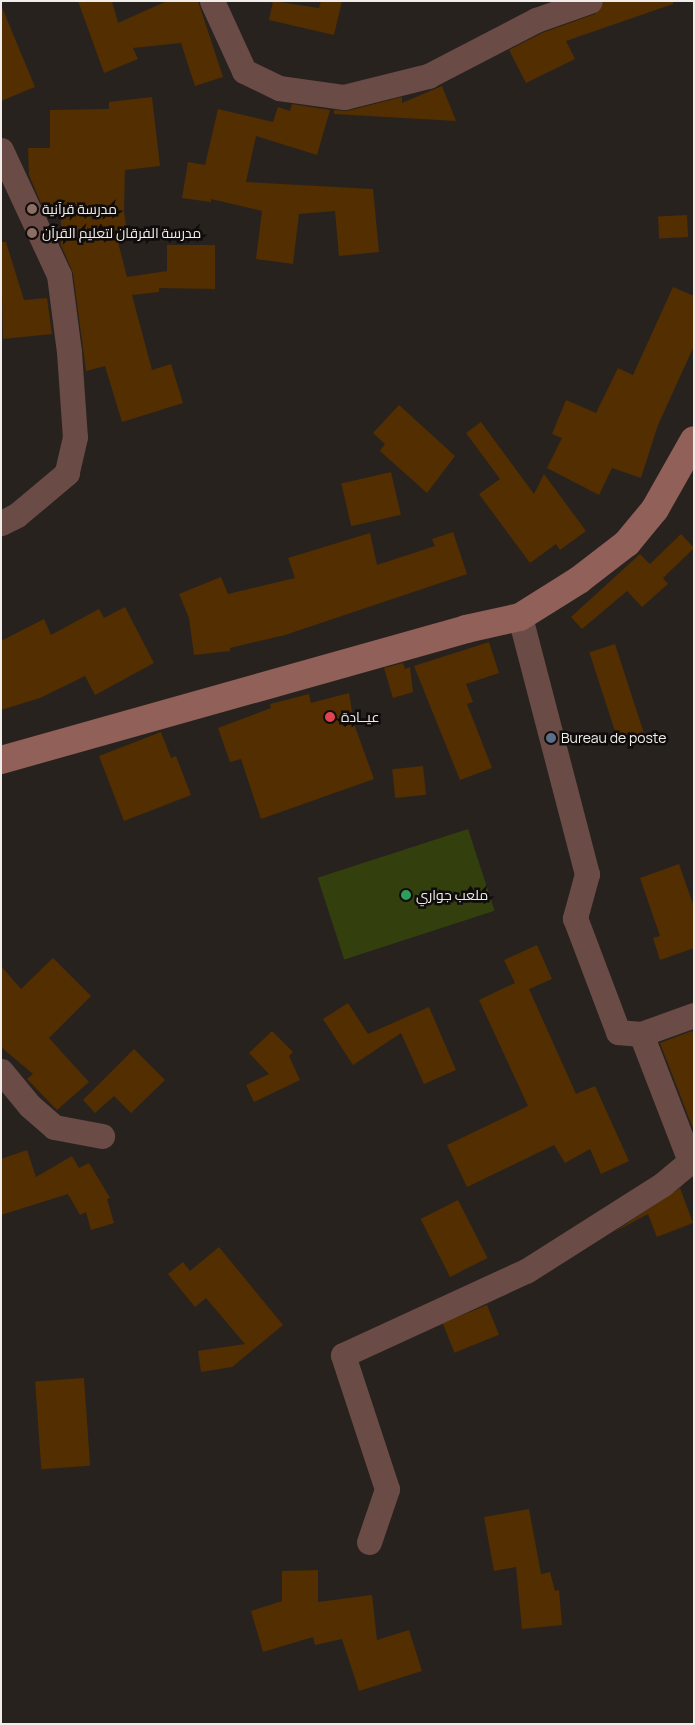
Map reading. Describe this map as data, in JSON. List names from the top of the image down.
{
  "places": [
    "مدرسة قرآنية",
    "مدرسة الفرقان لتعليم القرآن",
    "عيــادة",
    "Bureau de poste",
    "ملعب جواري"
  ]
}
